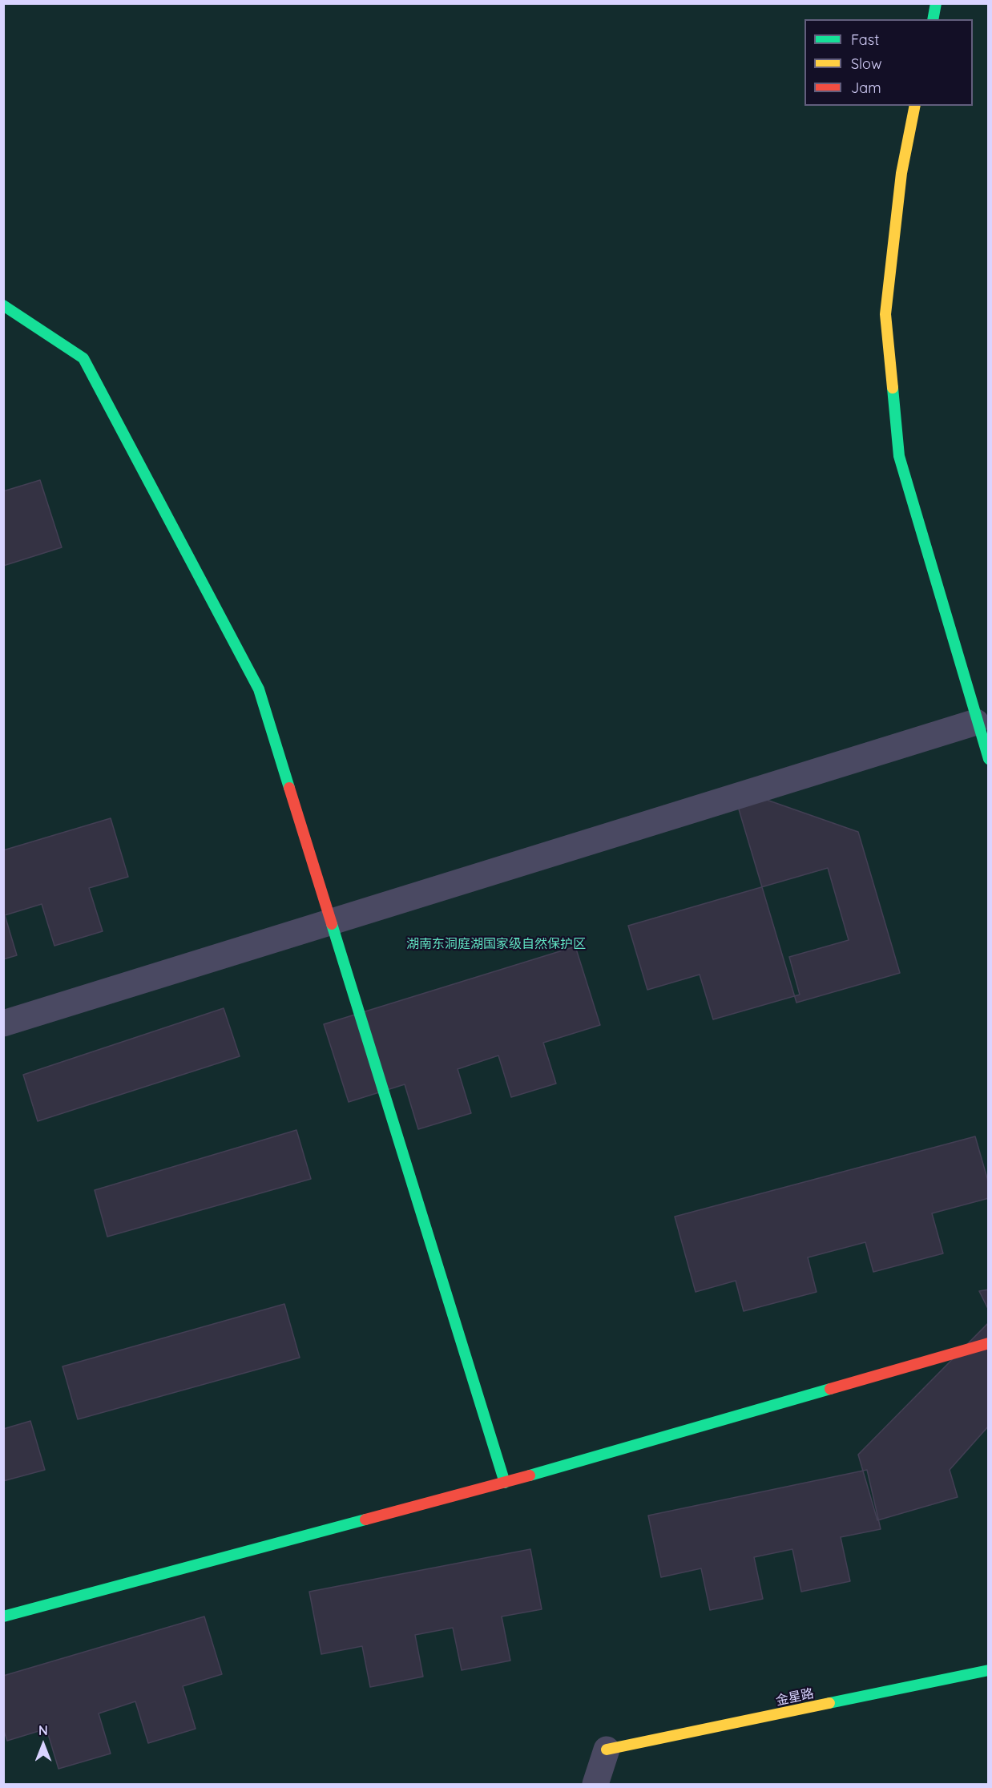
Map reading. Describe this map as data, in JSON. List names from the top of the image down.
{
  "streets": {
    "street": ["金星路"]
  },
  "parks": ["湖南东洞庭湖国家级自然保护区"],
  "legend": ["Fast", "Slow", "Jam"],
  "north": "top"
}
